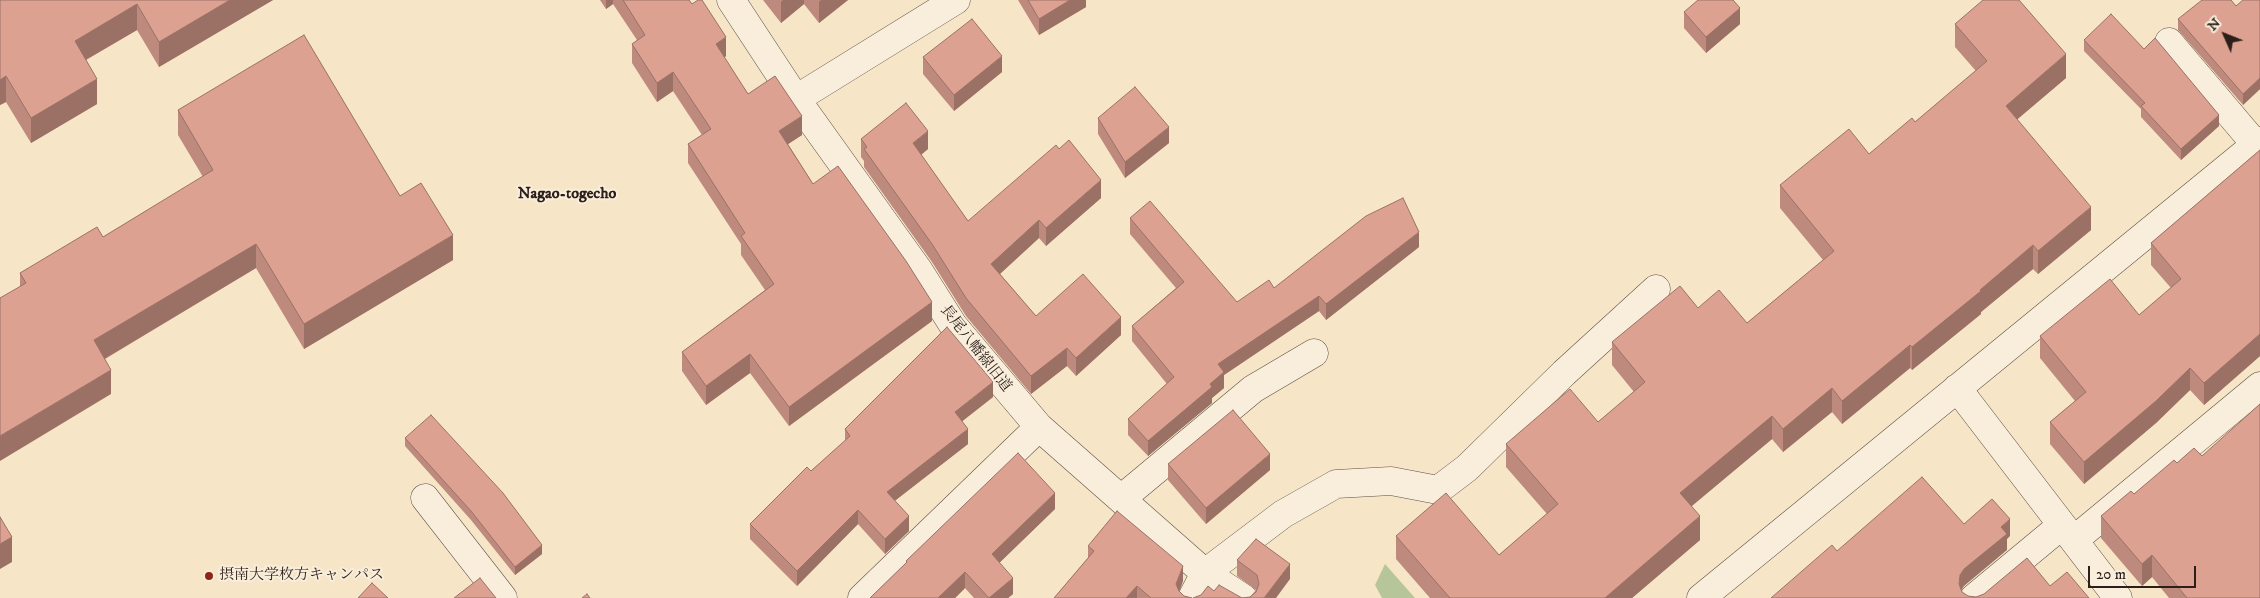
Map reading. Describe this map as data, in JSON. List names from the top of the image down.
{
  "streets": {
    "street": ["長尾八幡線旧道"]
  },
  "districts": ["Nagao-togecho"],
  "places": ["摂南大学枚方キャンパス"],
  "scale_bar": "20 m",
  "north": "top left"
}
